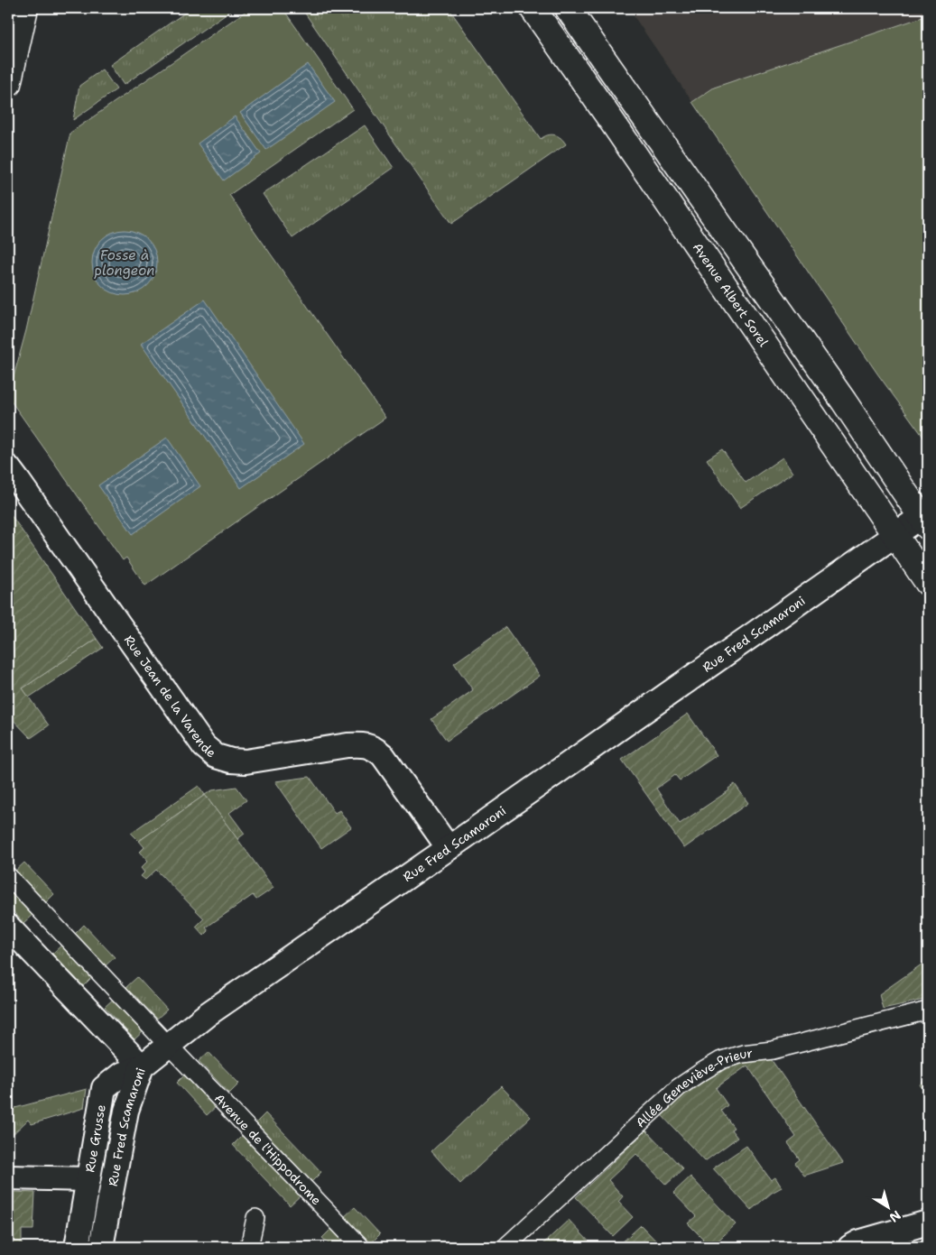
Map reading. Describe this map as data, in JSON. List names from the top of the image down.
{
  "streets": {
    "main road": ["Avenue Albert Sorel"],
    "street": [
      "Rue Fred Scamaroni",
      "Rue Jean de la Varende",
      "Allée Geneviève-Prieur",
      "Rue Grusse",
      "Avenue de l'Hippodrome"
    ]
  },
  "crossings": [
    ["Avenue Albert Sorel", "Rue Fred Scamaroni"],
    ["Rue Fred Scamaroni", "Rue Jean de la Varende"],
    ["Rue Fred Scamaroni", "Rue Grusse"]
  ],
  "water": ["Fosse à plongeon"],
  "north": "bottom right"
}
